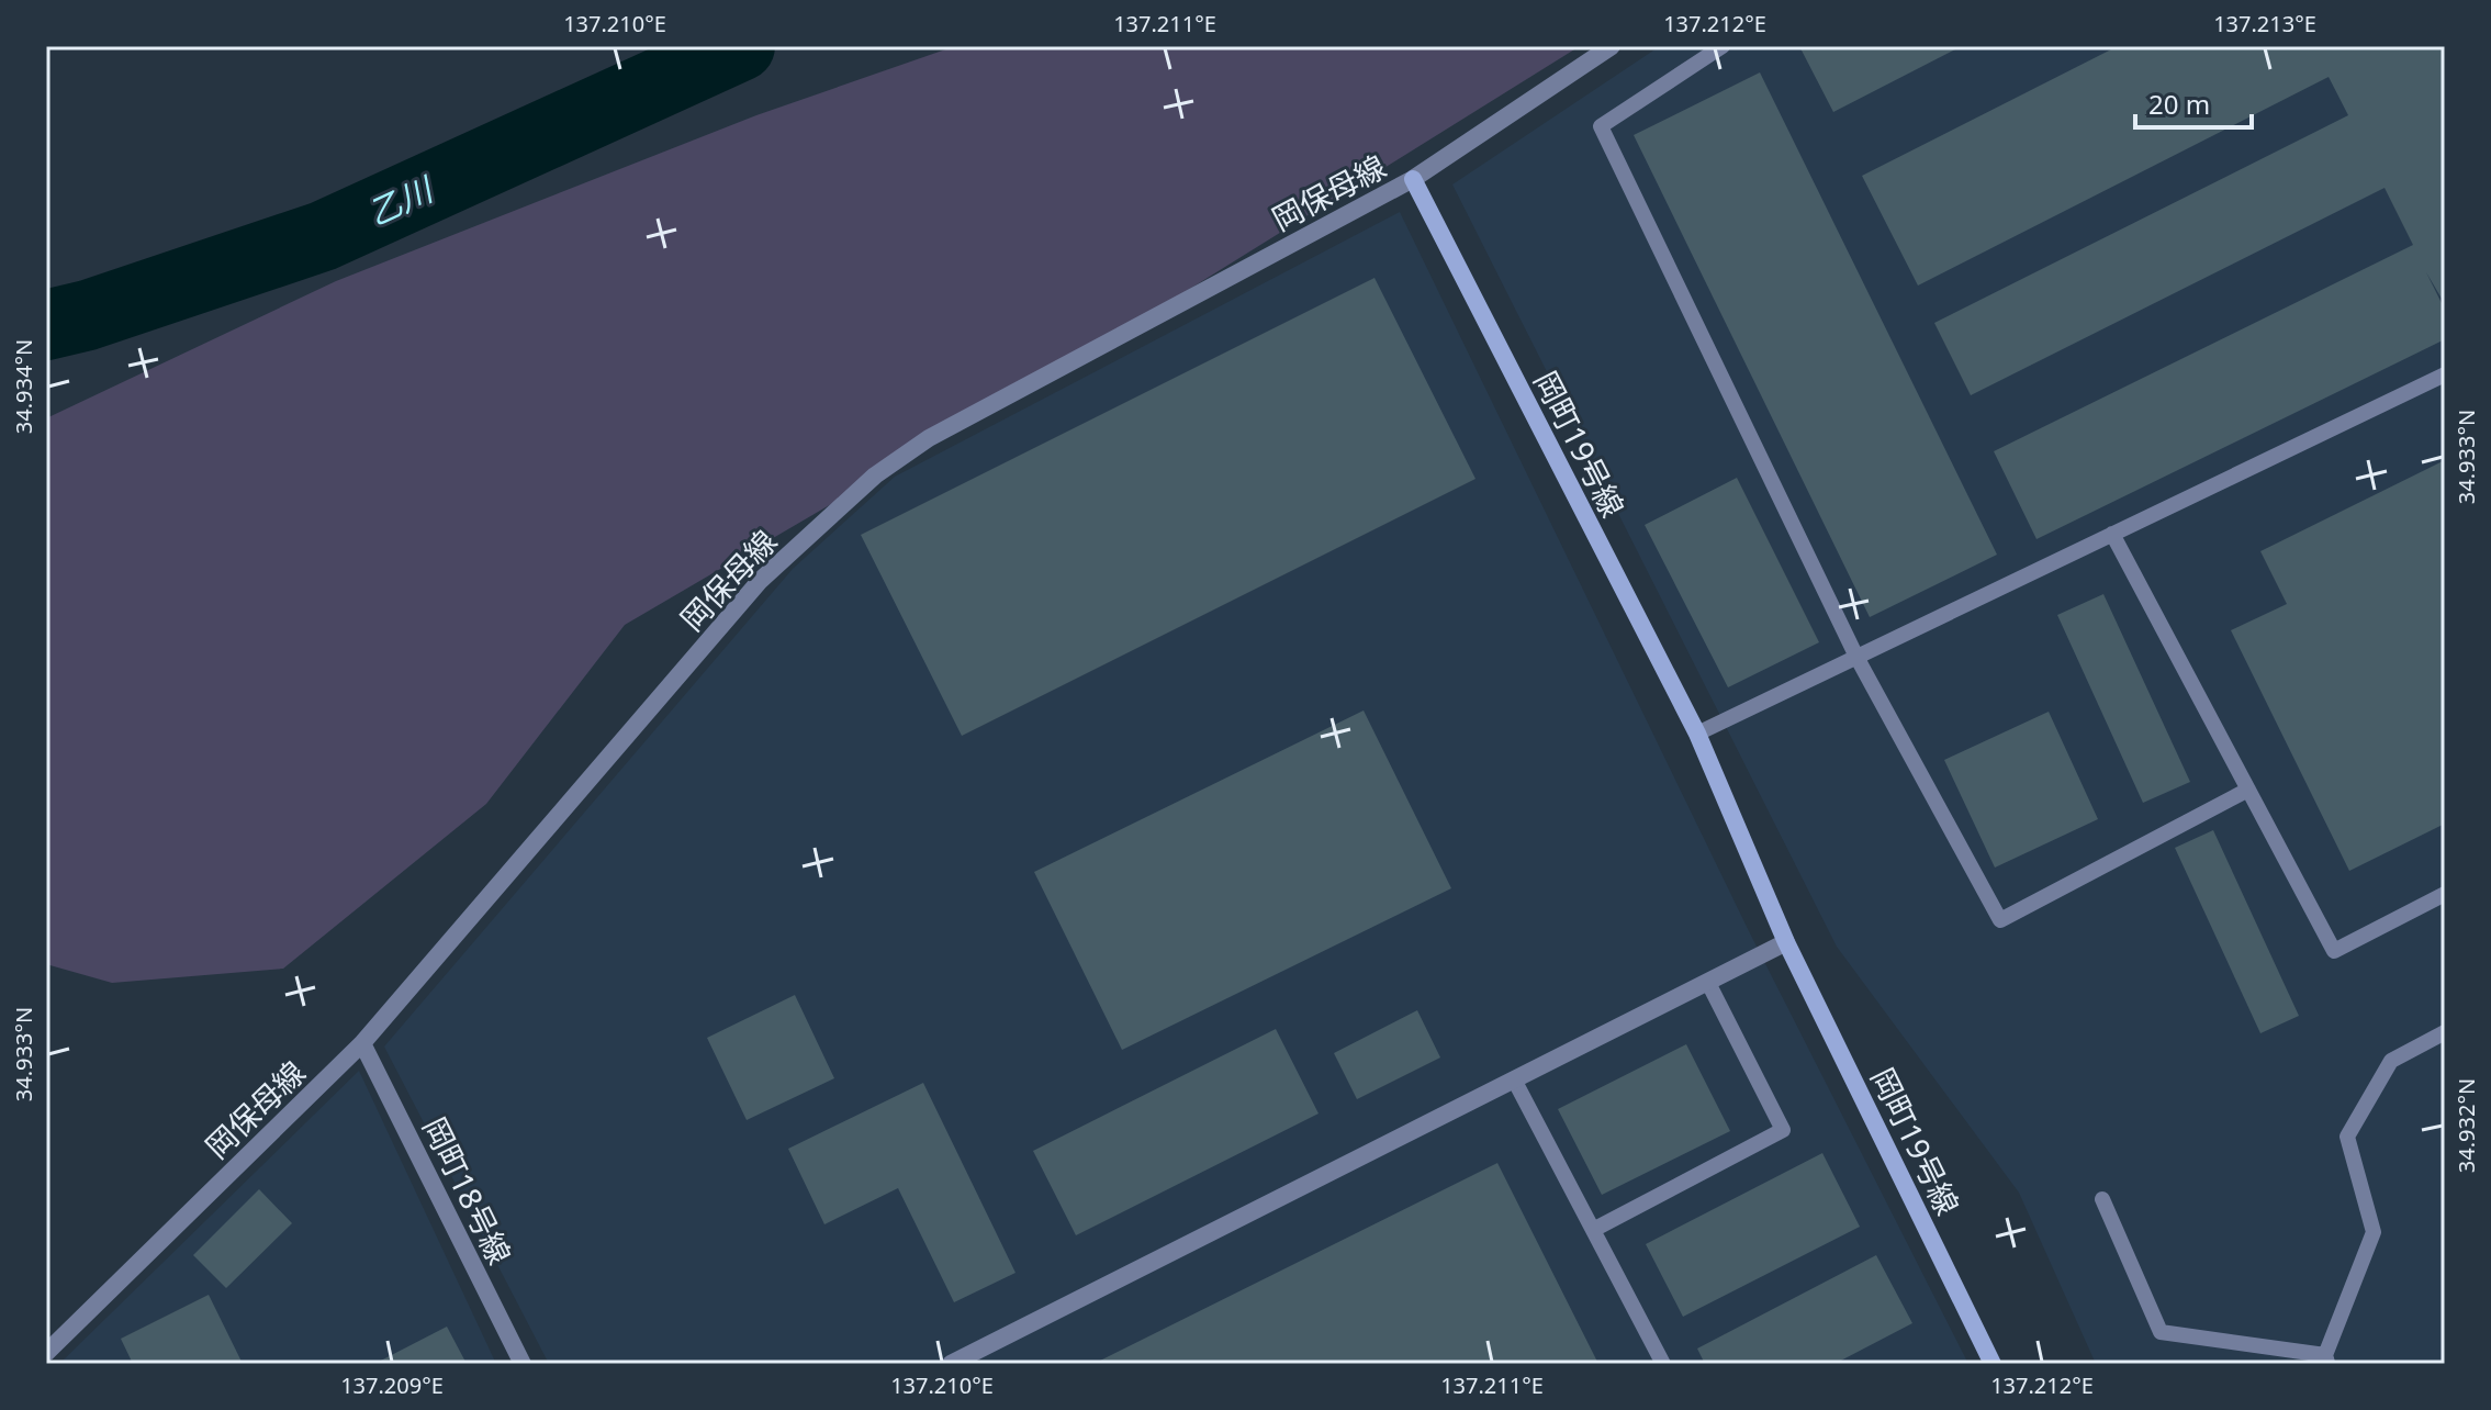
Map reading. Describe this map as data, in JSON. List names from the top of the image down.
{
  "streets": {
    "street": ["岡保母線", "岡町19号線", "岡町18号線"]
  },
  "crossings": [
    ["岡保母線", "岡町19号線"],
    ["岡保母線", "岡町18号線"]
  ],
  "water": ["乙川"],
  "scale_bar": "20 m",
  "coordinates": [
    "137.210°E",
    "137.211°E",
    "137.212°E",
    "137.213°E",
    "34.934°N",
    "34.933°N",
    "34.932°N",
    "137.209°E"
  ]
}
